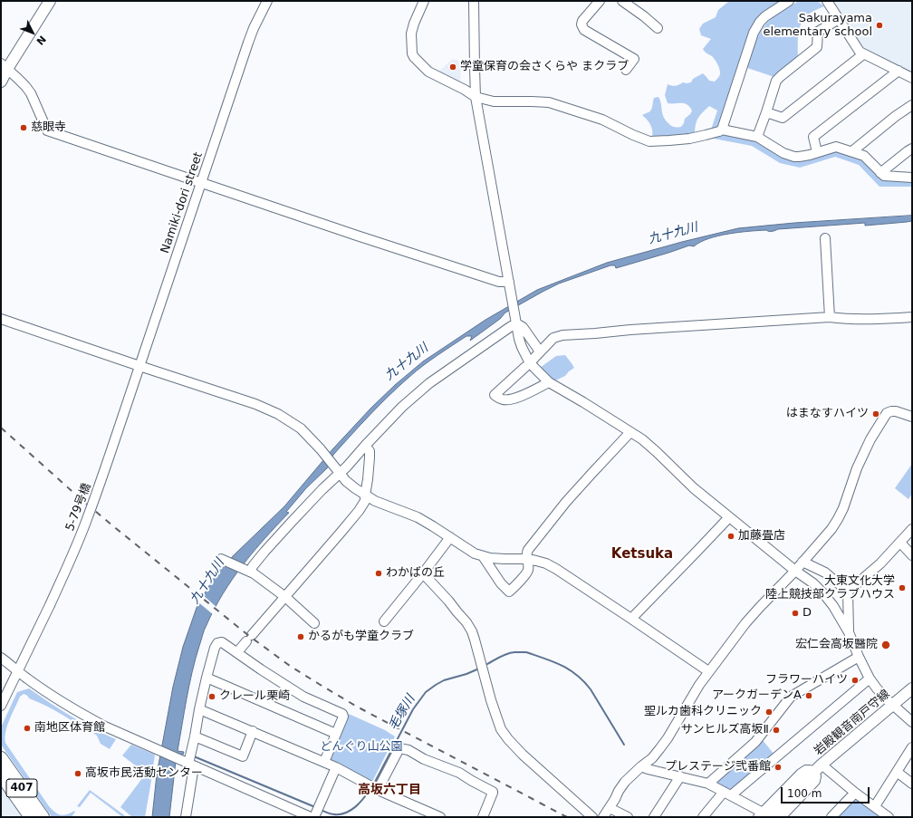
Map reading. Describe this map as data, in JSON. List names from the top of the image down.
{
  "streets": {
    "highway": ["407"],
    "main road": ["岩殿観音南戸守線"],
    "street": ["Namiki-dori street", "5-79号橋"]
  },
  "crossings": [
    ["Namiki-dori street", "5-79号橋"]
  ],
  "districts": ["Ketsuka", "高坂六丁目"],
  "water": ["九十九川", "毛塚川"],
  "parks": ["どんぐり山公園"],
  "places": [
    "Sakurayama elementary school",
    "学童保育の会さくらや まクラブ",
    "慈眼寺",
    "はまなすハイツ",
    "加藤畳店",
    "わかばの丘",
    "大東文化大学 陸上競技部クラブハウス",
    "D",
    "かるがも学童クラブ",
    "宏仁会高坂醫院",
    "フラワーハイツ",
    "アークガーデンA",
    "クレール栗崎",
    "聖ルカ歯科クリニック",
    "南地区体育館",
    "サンヒルズ高坂Ⅱ",
    "プレステージ弐番館",
    "高坂市民活動センター"
  ],
  "scale_bar": "100 m",
  "north": "bottom right"
}
